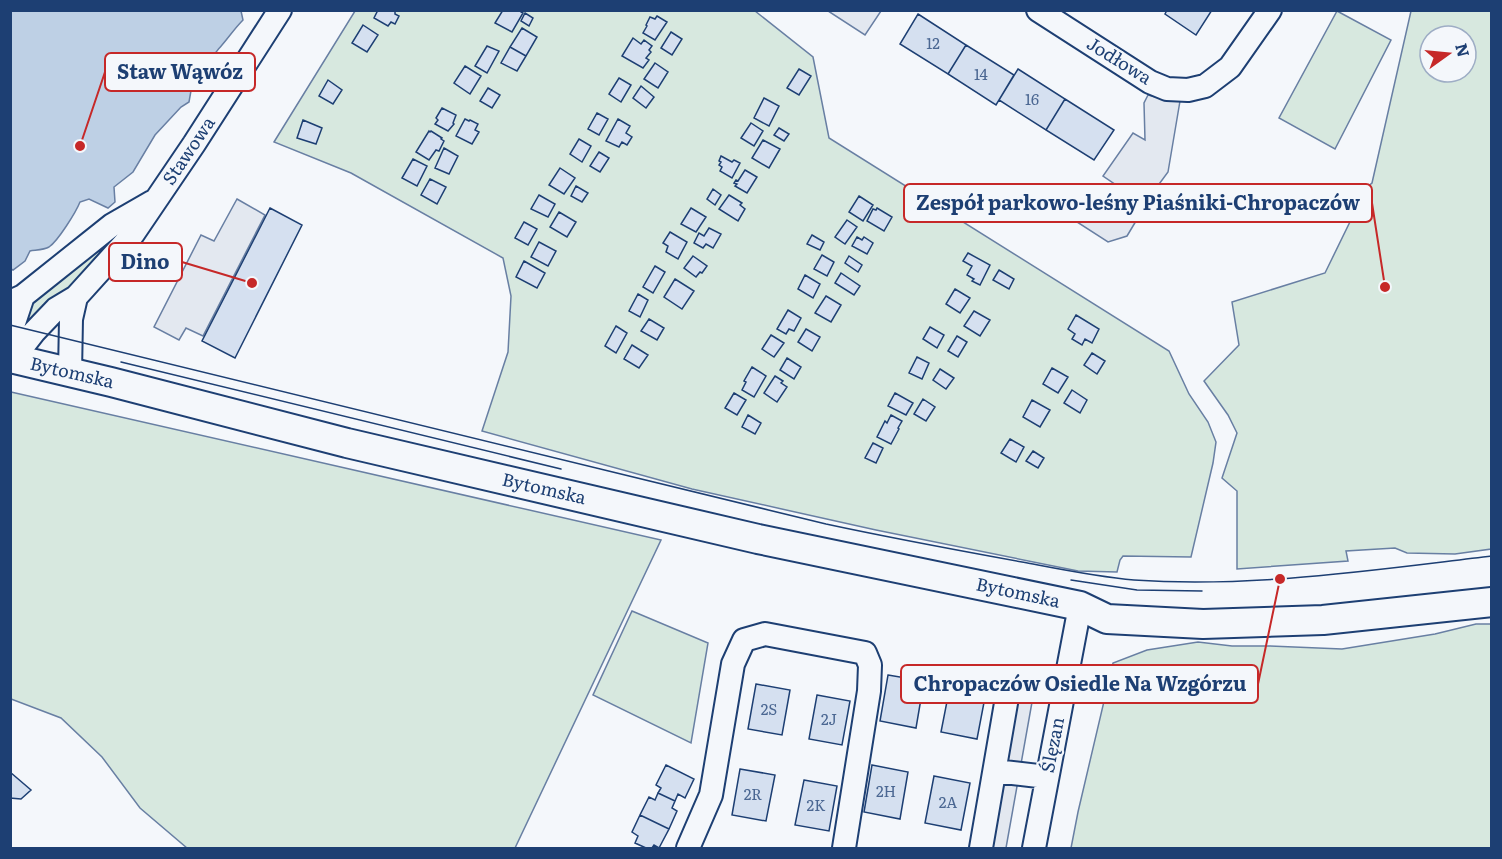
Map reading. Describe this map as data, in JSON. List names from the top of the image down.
{
  "streets": {
    "main road": ["Bytomska"],
    "street": ["Jodłowa", "Stawowa", "Ślęzan"]
  },
  "crossings": [
    ["Stawowa", "Bytomska"],
    ["Bytomska", "Ślęzan"]
  ],
  "places": [
    "Staw Wąwóz",
    "Dino",
    "Zespół parkowo-leśny Piaśniki-Chropaczów",
    "Chropaczów Osiedle Na Wzgórzu"
  ],
  "house_numbers": [
    "12",
    "14",
    "16",
    "2S",
    "2J",
    "2H",
    "2R",
    "2A",
    "2K"
  ],
  "north": "right"
}
